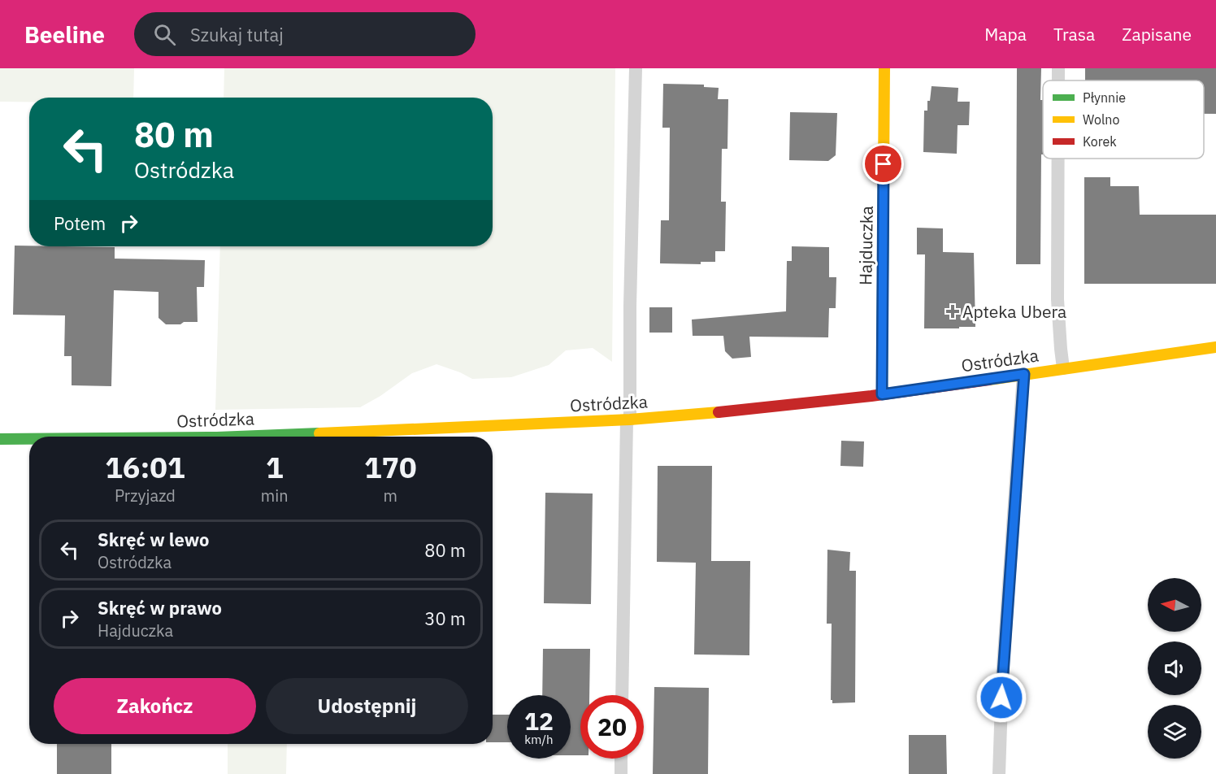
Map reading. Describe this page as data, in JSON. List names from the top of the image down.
{
  "streets": {
    "street": ["Hajduczka", "Ostródzka"]
  },
  "crossings": [
    ["Hajduczka", "Ostródzka"]
  ],
  "places": {
    "health": ["Apteka Ubera"]
  },
  "legend": ["Płynnie", "Wolno", "Korek"],
  "north": "left",
  "page": {
    "header": "Beeline",
    "search": "Szukaj tutaj",
    "nav": ["Mapa", "Trasa", "Zapisane"],
    "turn": ["80 m", "Ostródzka"],
    "then": "Potem",
    "eta": [
      "16:01",
      "Przyjazd",
      "1",
      "min",
      "170",
      "m"
    ],
    "list": [
      {
        "name": "Skręć w lewo",
        "note": "Ostródzka",
        "value": "80 m"
      },
      {
        "name": "Skręć w prawo",
        "note": "Hajduczka",
        "value": "30 m"
      }
    ],
    "buttons": ["Zakończ", "Udostępnij"],
    "speed": "12 km/h",
    "limit": "20"
  }
}
